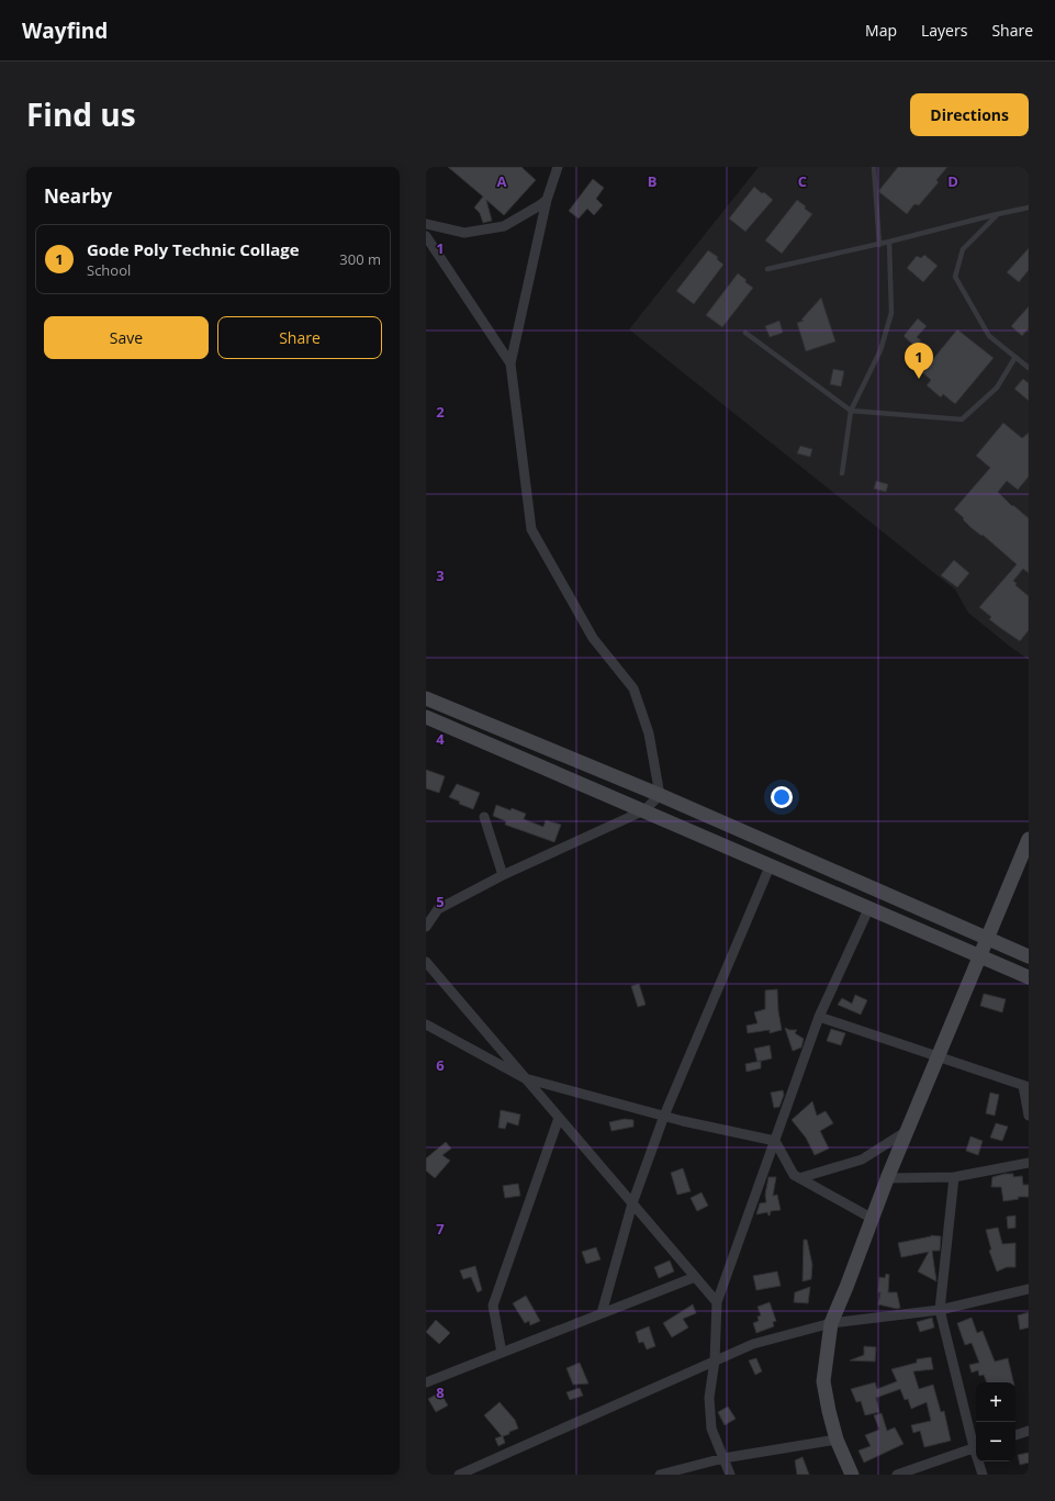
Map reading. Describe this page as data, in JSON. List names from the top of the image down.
{
  "page": {
    "header": "Wayfind",
    "nav": ["Map", "Layers", "Share"],
    "title": "Find us",
    "buttons": [
      "Directions",
      ["Save", "Share"]
    ],
    "heading": "Nearby",
    "list": [
      {
        "mark": "1",
        "name": "Gode Poly Technic Collage",
        "note": "School",
        "value": "300 m"
      }
    ],
    "pins": "1",
    "map_buttons": ["+", "−"]
  },
  "grid": {
    "columns": [
      "A",
      "B",
      "C",
      "D"
    ],
    "rows": [
      "1",
      "2",
      "3",
      "4",
      "5",
      "6",
      "7",
      "8"
    ]
  }
}
